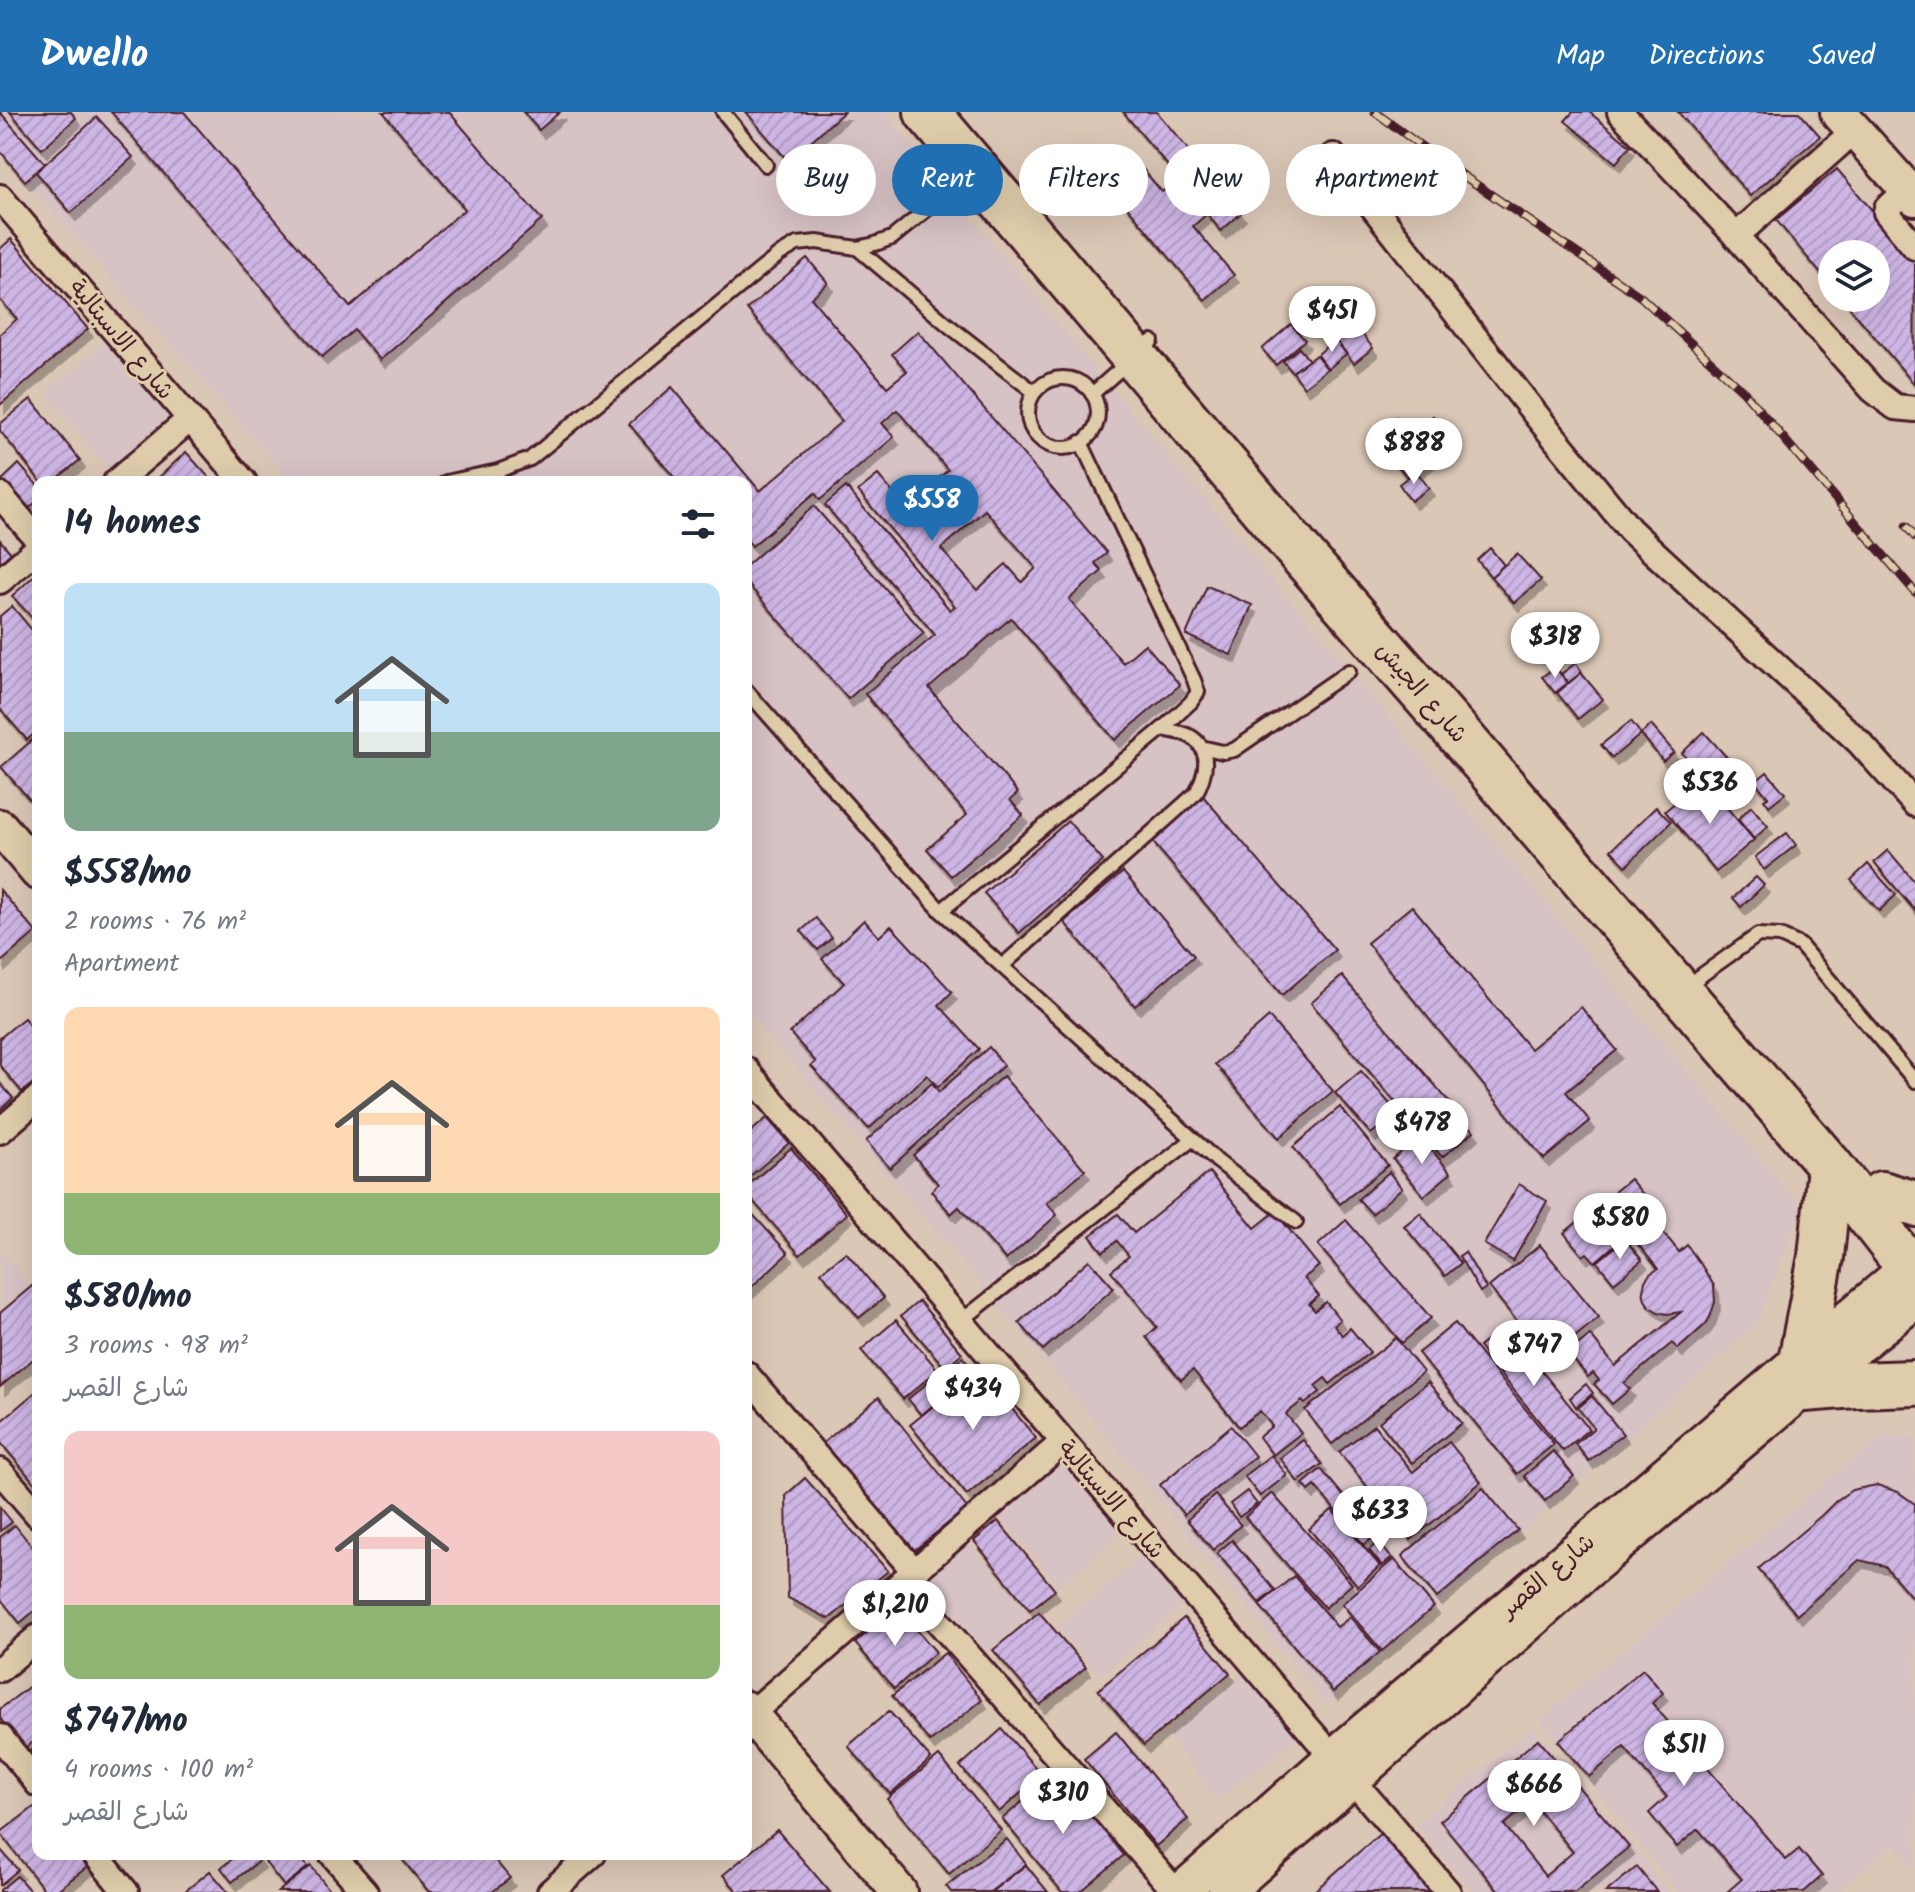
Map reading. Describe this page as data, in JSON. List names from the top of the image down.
{
  "streets": {
    "highway": ["شارع الجيش"],
    "main road": ["شارع القصر"],
    "street": ["شارع الاسبتالية"]
  },
  "crossings": [
    ["شارع الاسبتالية", "شارع القصر"],
    ["شارع الجيش", "شارع القصر"]
  ],
  "page": {
    "header": "Dwello",
    "nav": ["Map", "Directions", "Saved"],
    "chip": [
      "Buy",
      "Rent",
      "Filters",
      "New",
      "Apartment"
    ],
    "price": [
      "$451",
      "$888",
      "$558",
      "$318",
      "$536",
      "$478",
      "$580",
      "$747",
      "$434",
      "$633",
      "$1,210",
      "$511",
      "$666",
      "$310"
    ],
    "heading": "14 homes",
    "list": [
      {
        "name": "$558/mo",
        "note": "2 rooms · 76 m² · Apartment"
      },
      {
        "name": "$580/mo",
        "note": "3 rooms · 98 m² · شارع القصر"
      },
      {
        "name": "$747/mo",
        "note": "4 rooms · 100 m² · شارع القصر"
      }
    ]
  }
}
